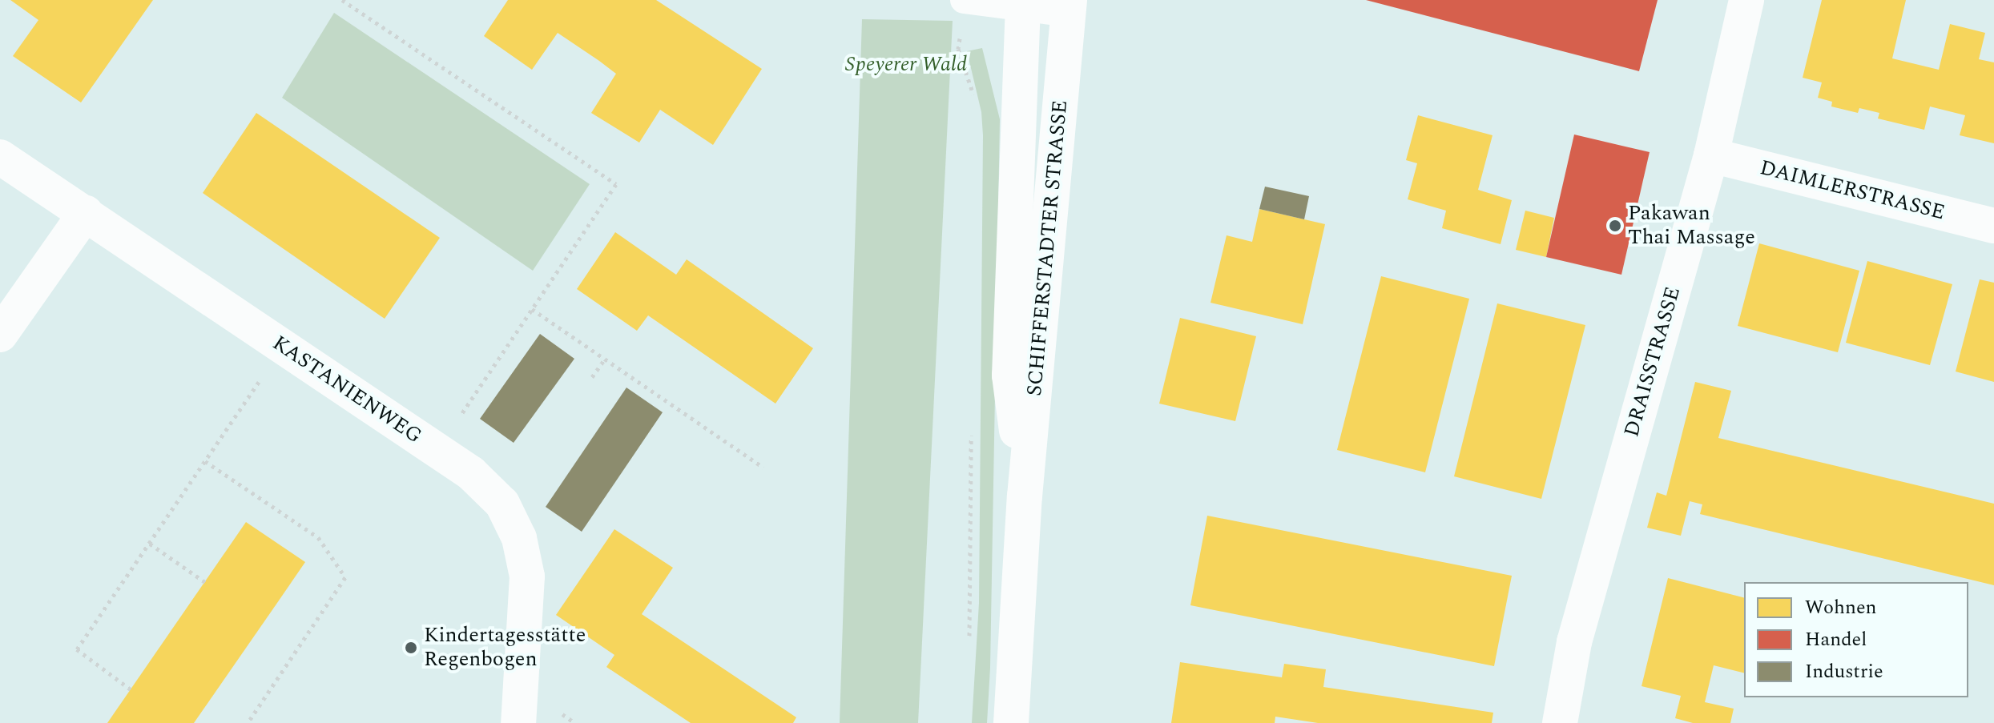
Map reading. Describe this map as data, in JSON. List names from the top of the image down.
{
  "streets": {
    "street": [
      "DAIMLERSTRASSE",
      "SCHIFFERSTADTER STRASSE",
      "DRAISSTRASSE",
      "KASTANIENWEG"
    ]
  },
  "crossings": [
    ["DAIMLERSTRASSE", "DRAISSTRASSE"]
  ],
  "parks": ["Speyerer Wald"],
  "places": ["Pakawan Thai Massage", "Kindertagesstätte Regenbogen"],
  "legend": ["Wohnen", "Handel", "Industrie"]
}
